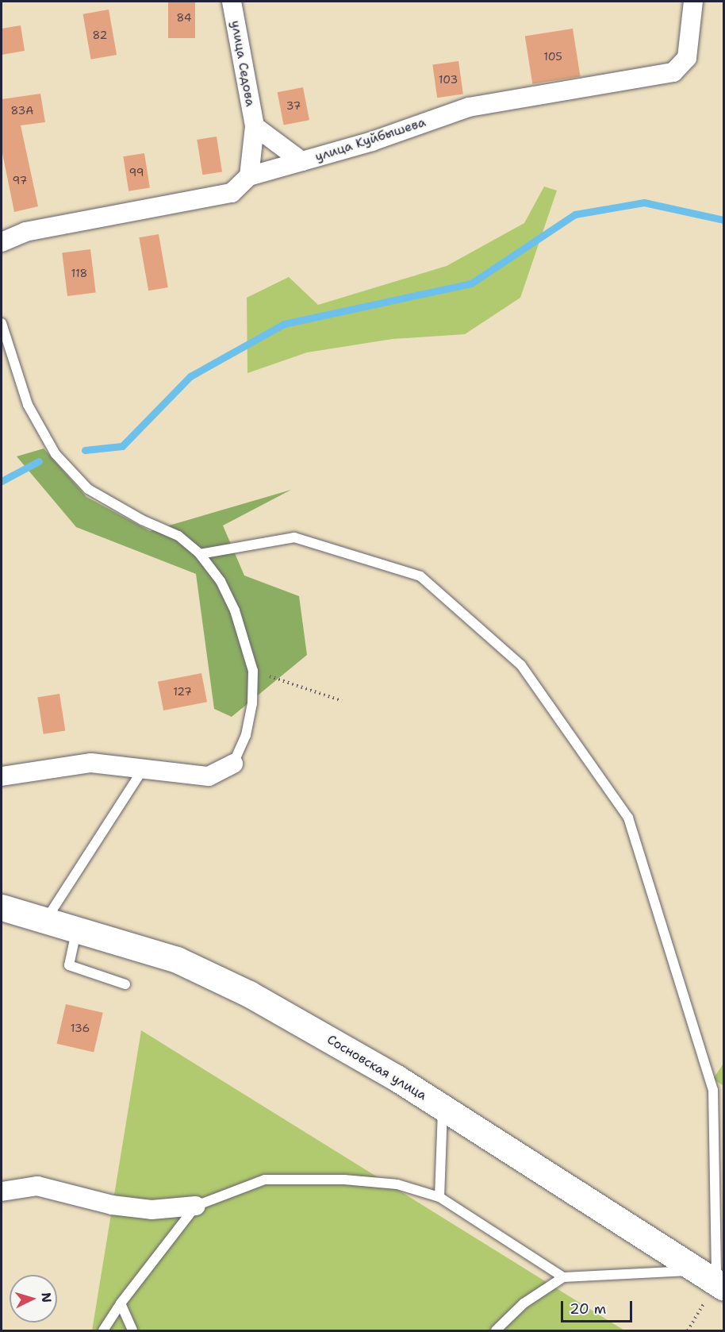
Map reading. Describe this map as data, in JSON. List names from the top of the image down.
{
  "streets": {
    "main road": ["Сосновская улица"],
    "street": ["улица Седова", "улица Куйбышева"]
  },
  "crossings": [
    ["улица Седова", "улица Куйбышева"]
  ],
  "house_numbers": [
    "84",
    "82",
    "105",
    "103",
    "37",
    "83А",
    "99",
    "97",
    "118",
    "127",
    "136"
  ],
  "scale_bar": "20 m",
  "north": "right"
}
